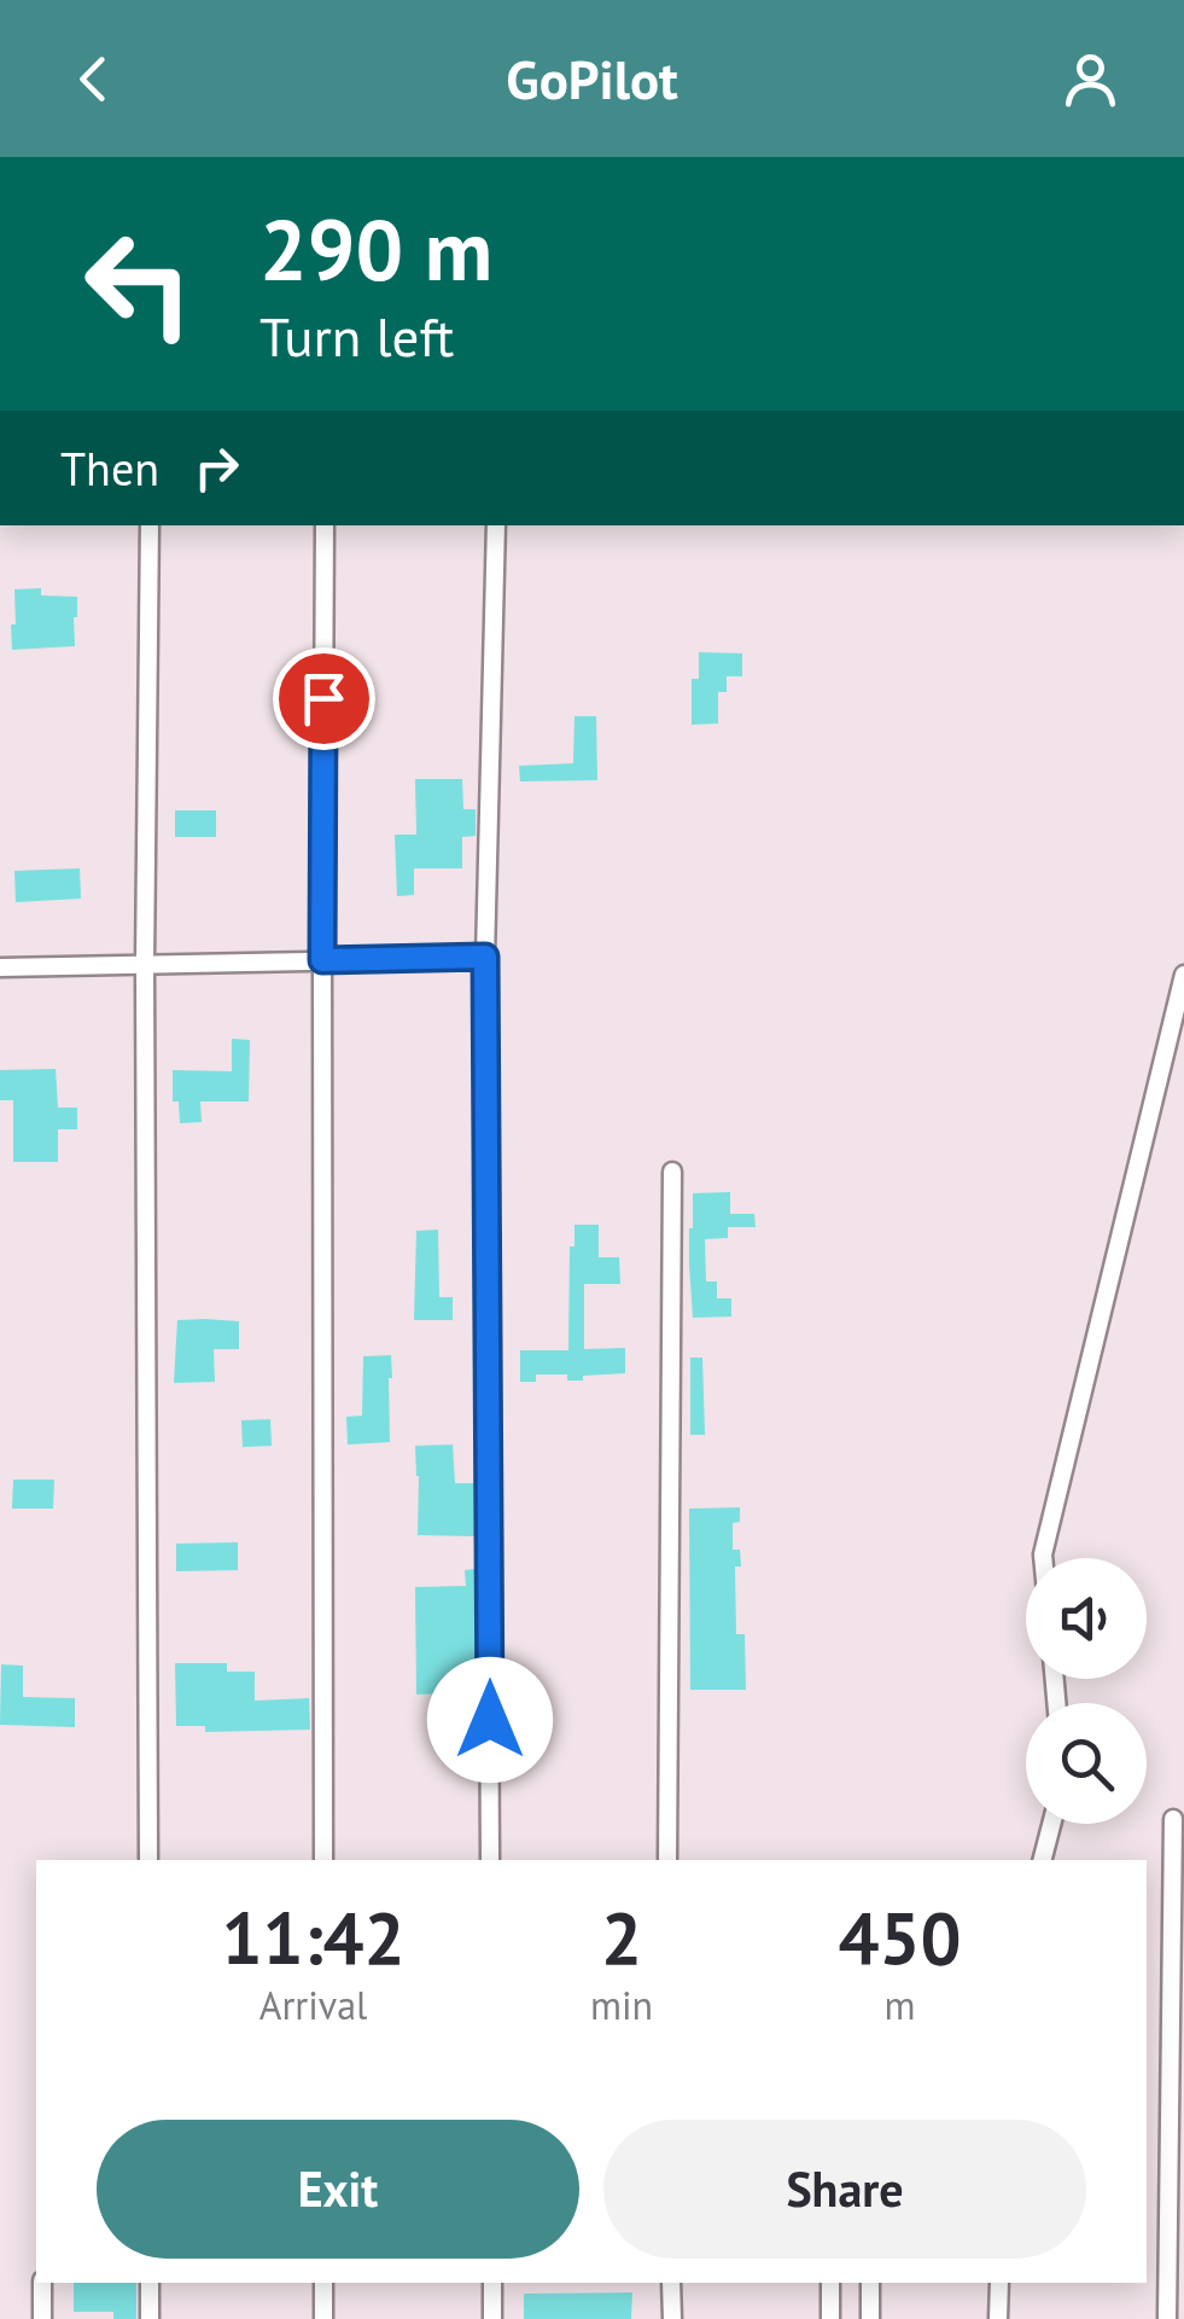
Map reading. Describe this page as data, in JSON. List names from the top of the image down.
{
  "page": {
    "header": "GoPilot",
    "turn": ["290 m", "Turn left"],
    "then": "Then",
    "eta": [
      "11:42",
      "Arrival",
      "2",
      "min",
      "450",
      "m"
    ],
    "buttons": ["Exit", "Share"]
  }
}
